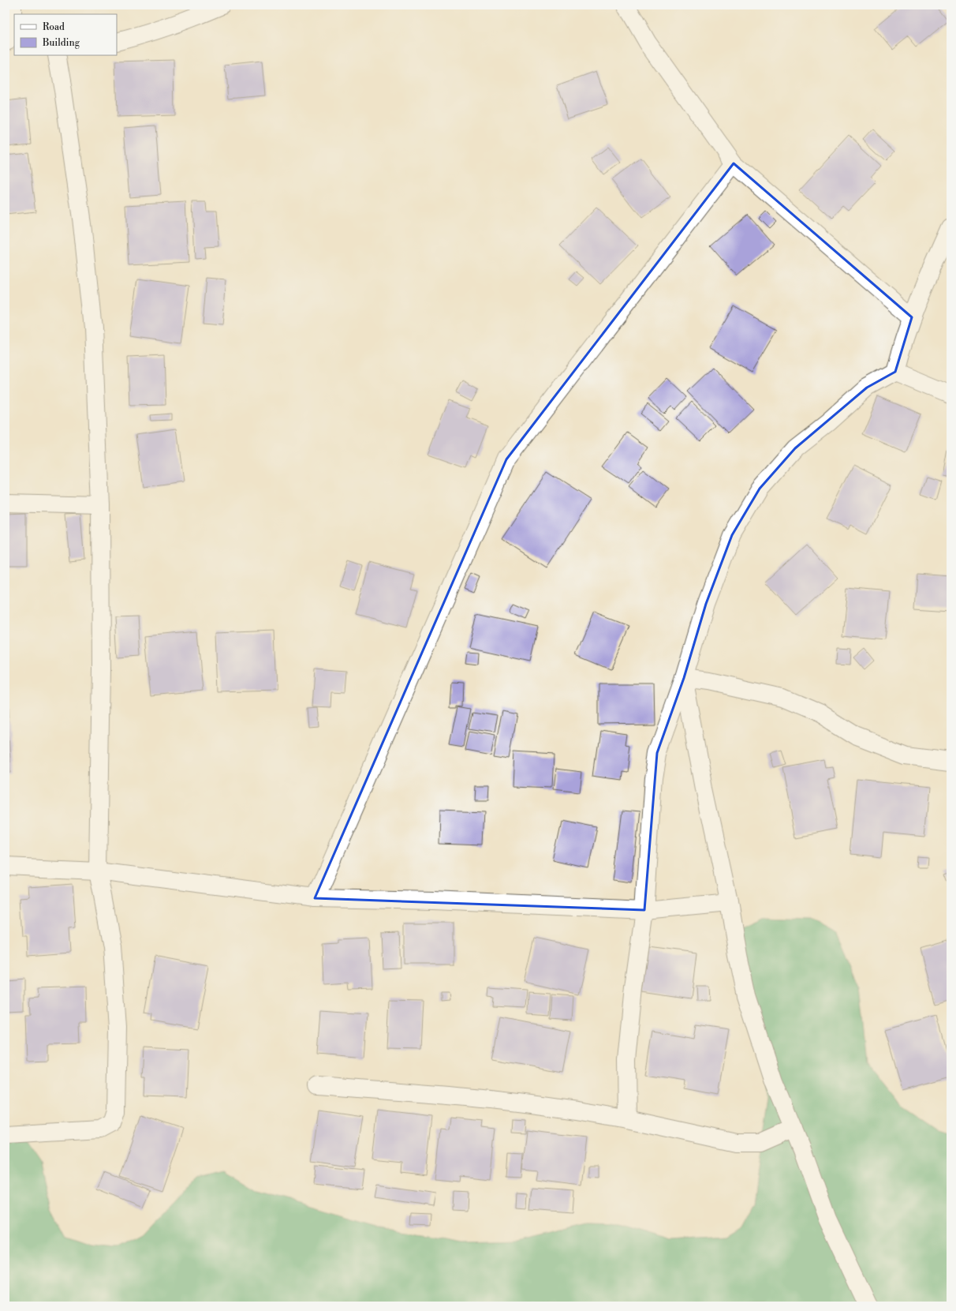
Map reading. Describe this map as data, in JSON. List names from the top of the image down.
{
  "legend": ["Road", "Building"]
}
